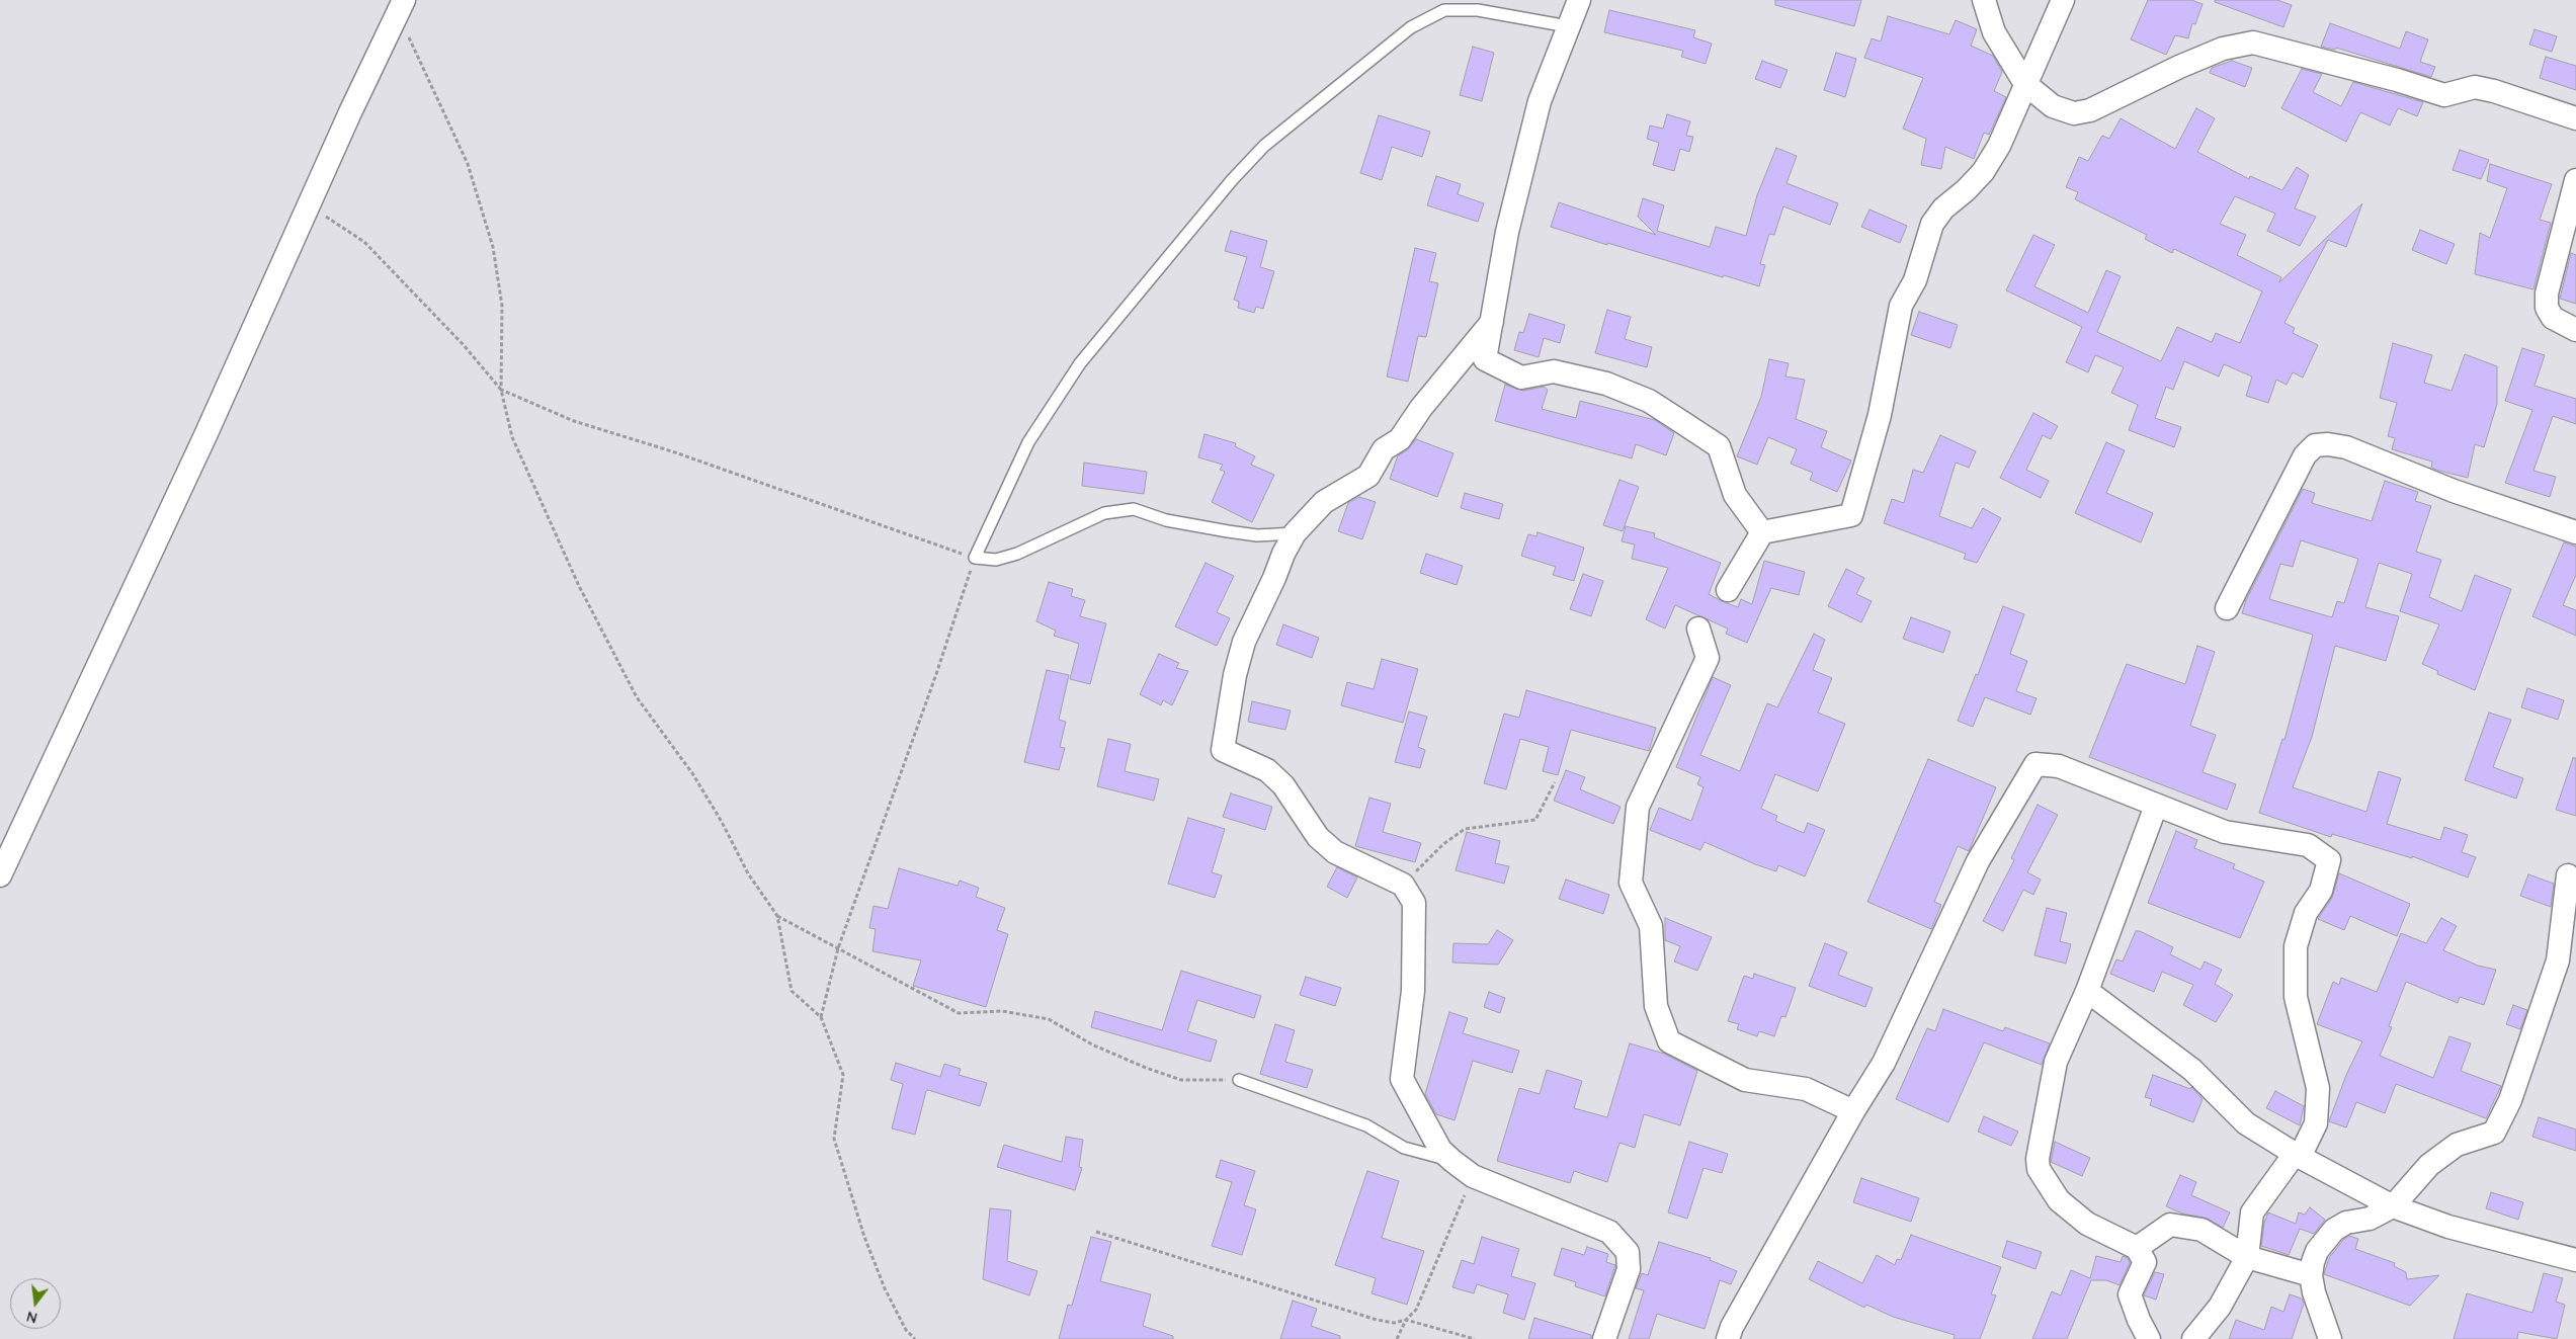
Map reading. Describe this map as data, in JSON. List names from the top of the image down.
{
  "north": "bottom"
}
